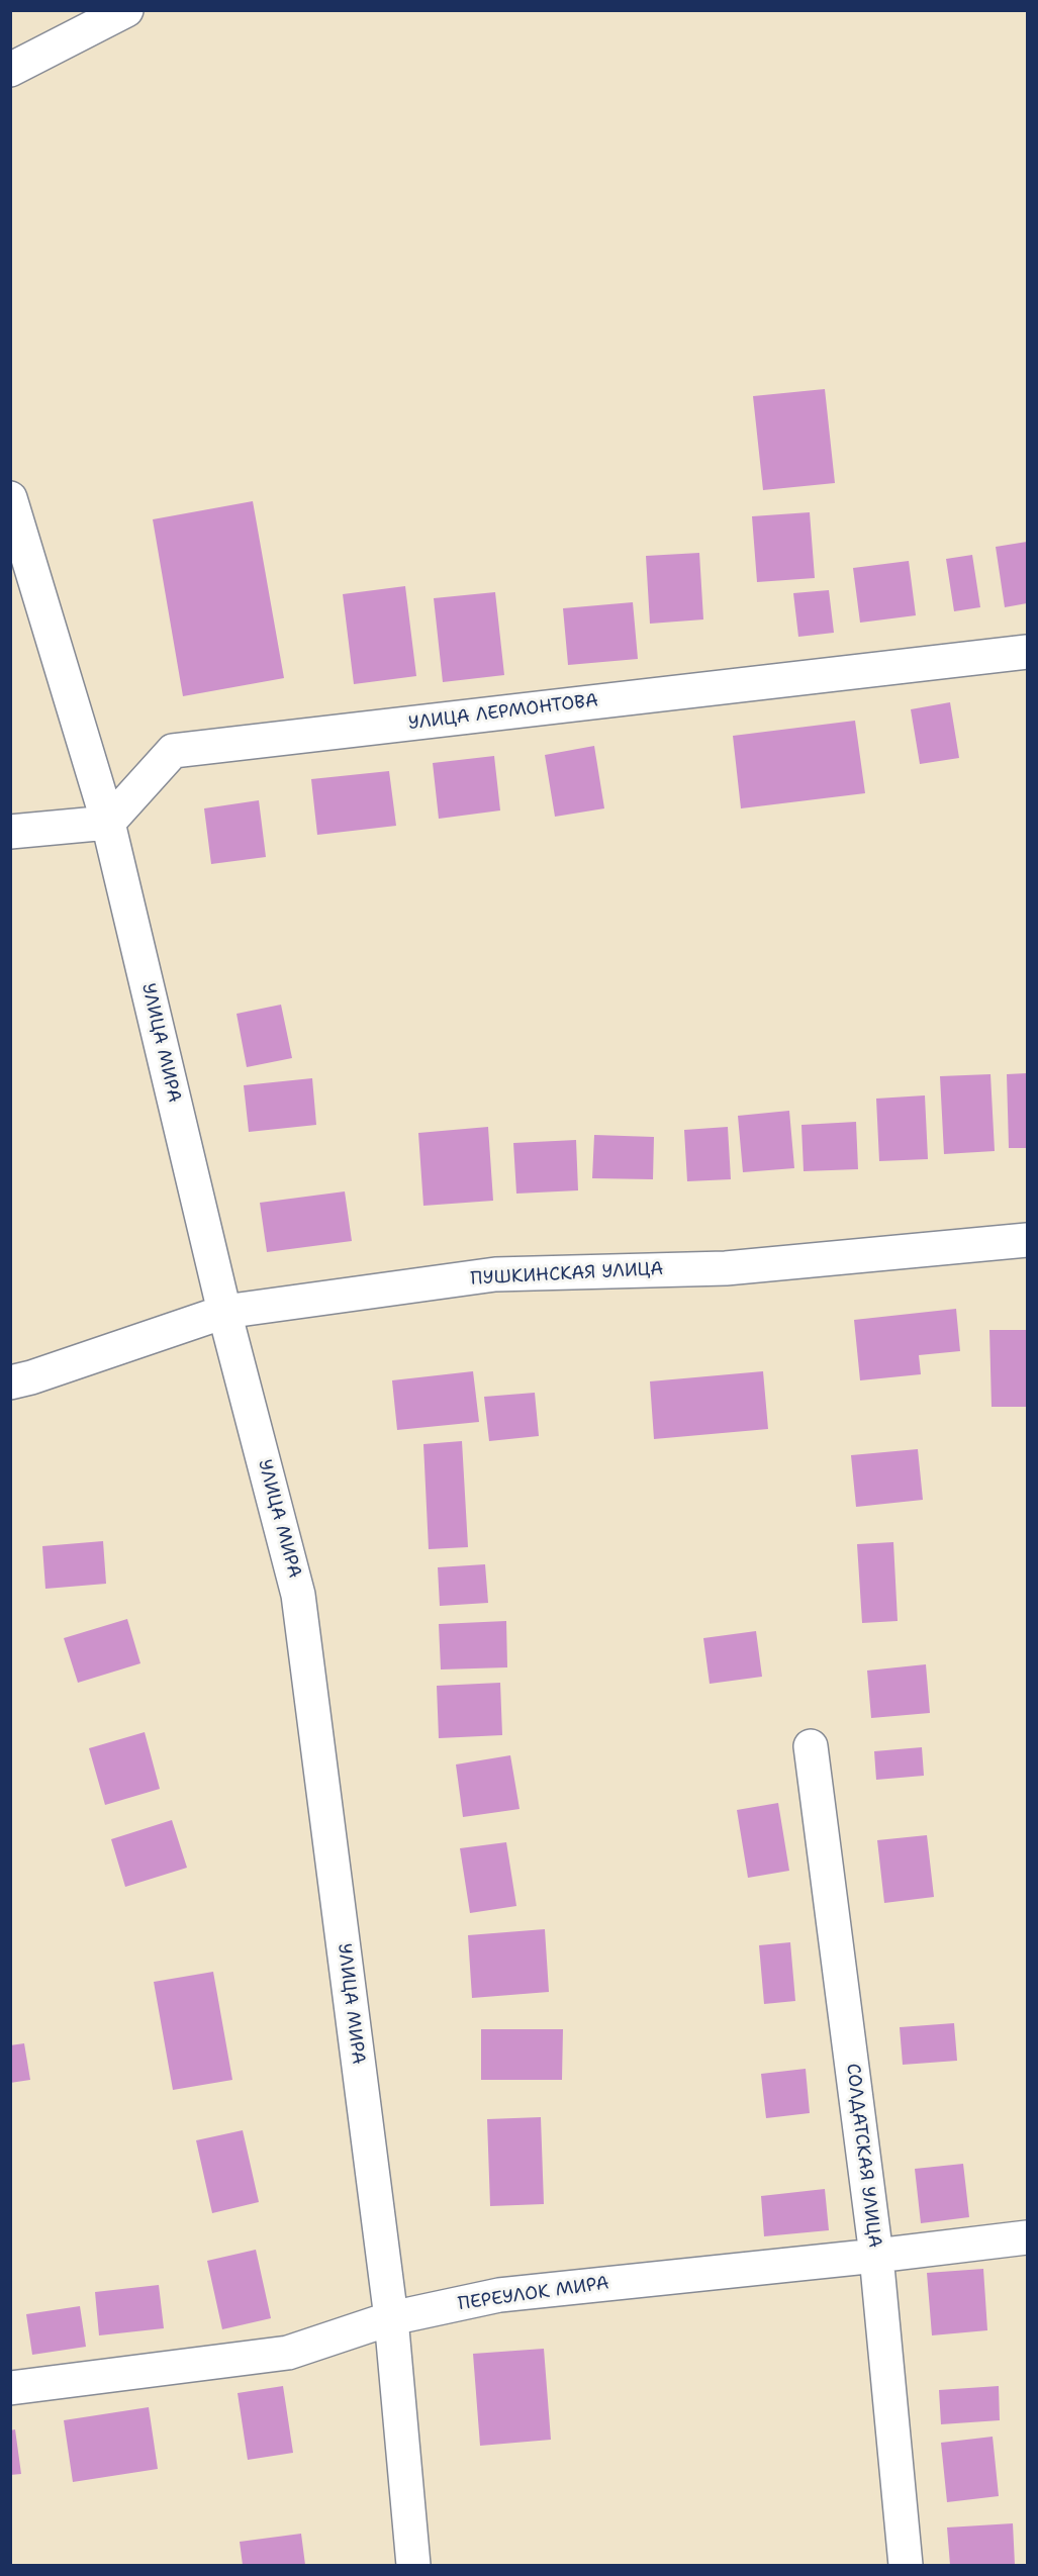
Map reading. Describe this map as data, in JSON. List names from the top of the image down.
{
  "streets": {
    "street": [
      "УЛИЦА ЛЕРМОНТОВА",
      "УЛИЦА МИРА",
      "ПУШКИНСКАЯ УЛИЦА",
      "СОЛДАТСКАЯ УЛИЦА",
      "ПЕРЕУЛОК МИРА"
    ]
  },
  "crossings": [
    ["УЛИЦА ЛЕРМОНТОВА", "УЛИЦА МИРА"],
    ["УЛИЦА МИРА", "ПУШКИНСКАЯ УЛИЦА"],
    ["УЛИЦА МИРА", "ПЕРЕУЛОК МИРА"],
    ["СОЛДАТСКАЯ УЛИЦА", "ПЕРЕУЛОК МИРА"]
  ]
}
